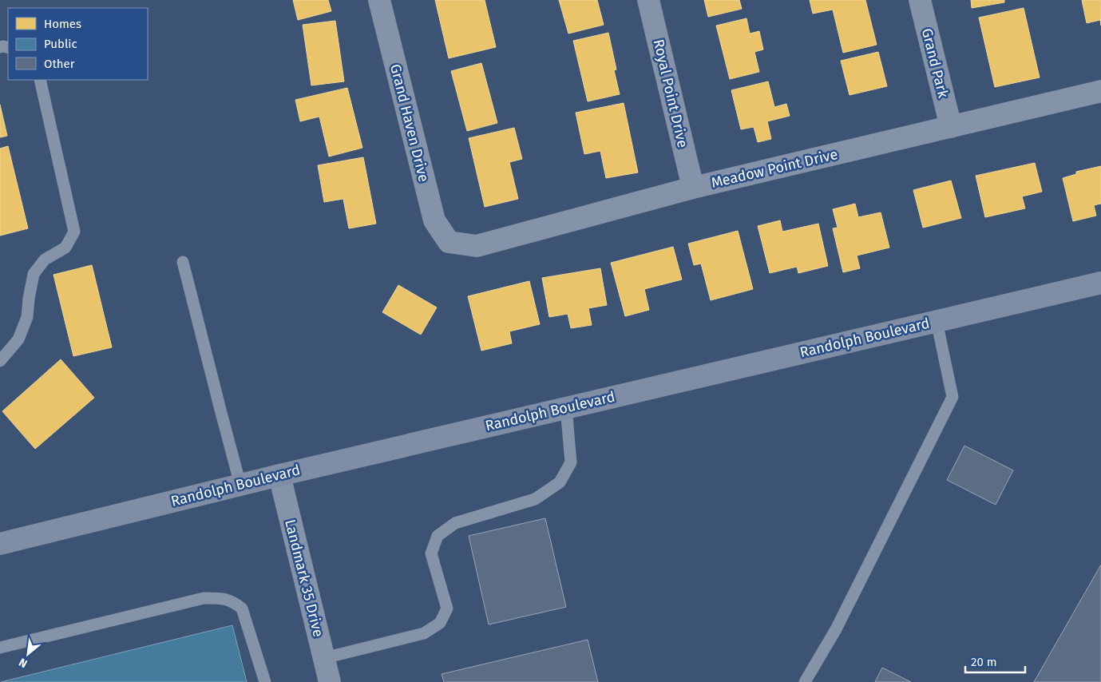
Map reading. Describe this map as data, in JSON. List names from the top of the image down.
{
  "streets": {
    "main road": ["Randolph Boulevard"],
    "street": [
      "Grand Park",
      "Royal Point Drive",
      "Grand Haven Drive",
      "Meadow Point Drive",
      "Landmark 35 Drive"
    ]
  },
  "crossings": [
    ["Grand Park", "Meadow Point Drive"],
    ["Royal Point Drive", "Meadow Point Drive"],
    ["Grand Haven Drive", "Meadow Point Drive"],
    ["Randolph Boulevard", "Landmark 35 Drive"]
  ],
  "legend": ["Homes", "Public", "Other"],
  "scale_bar": "20 m",
  "north": "bottom left"
}
